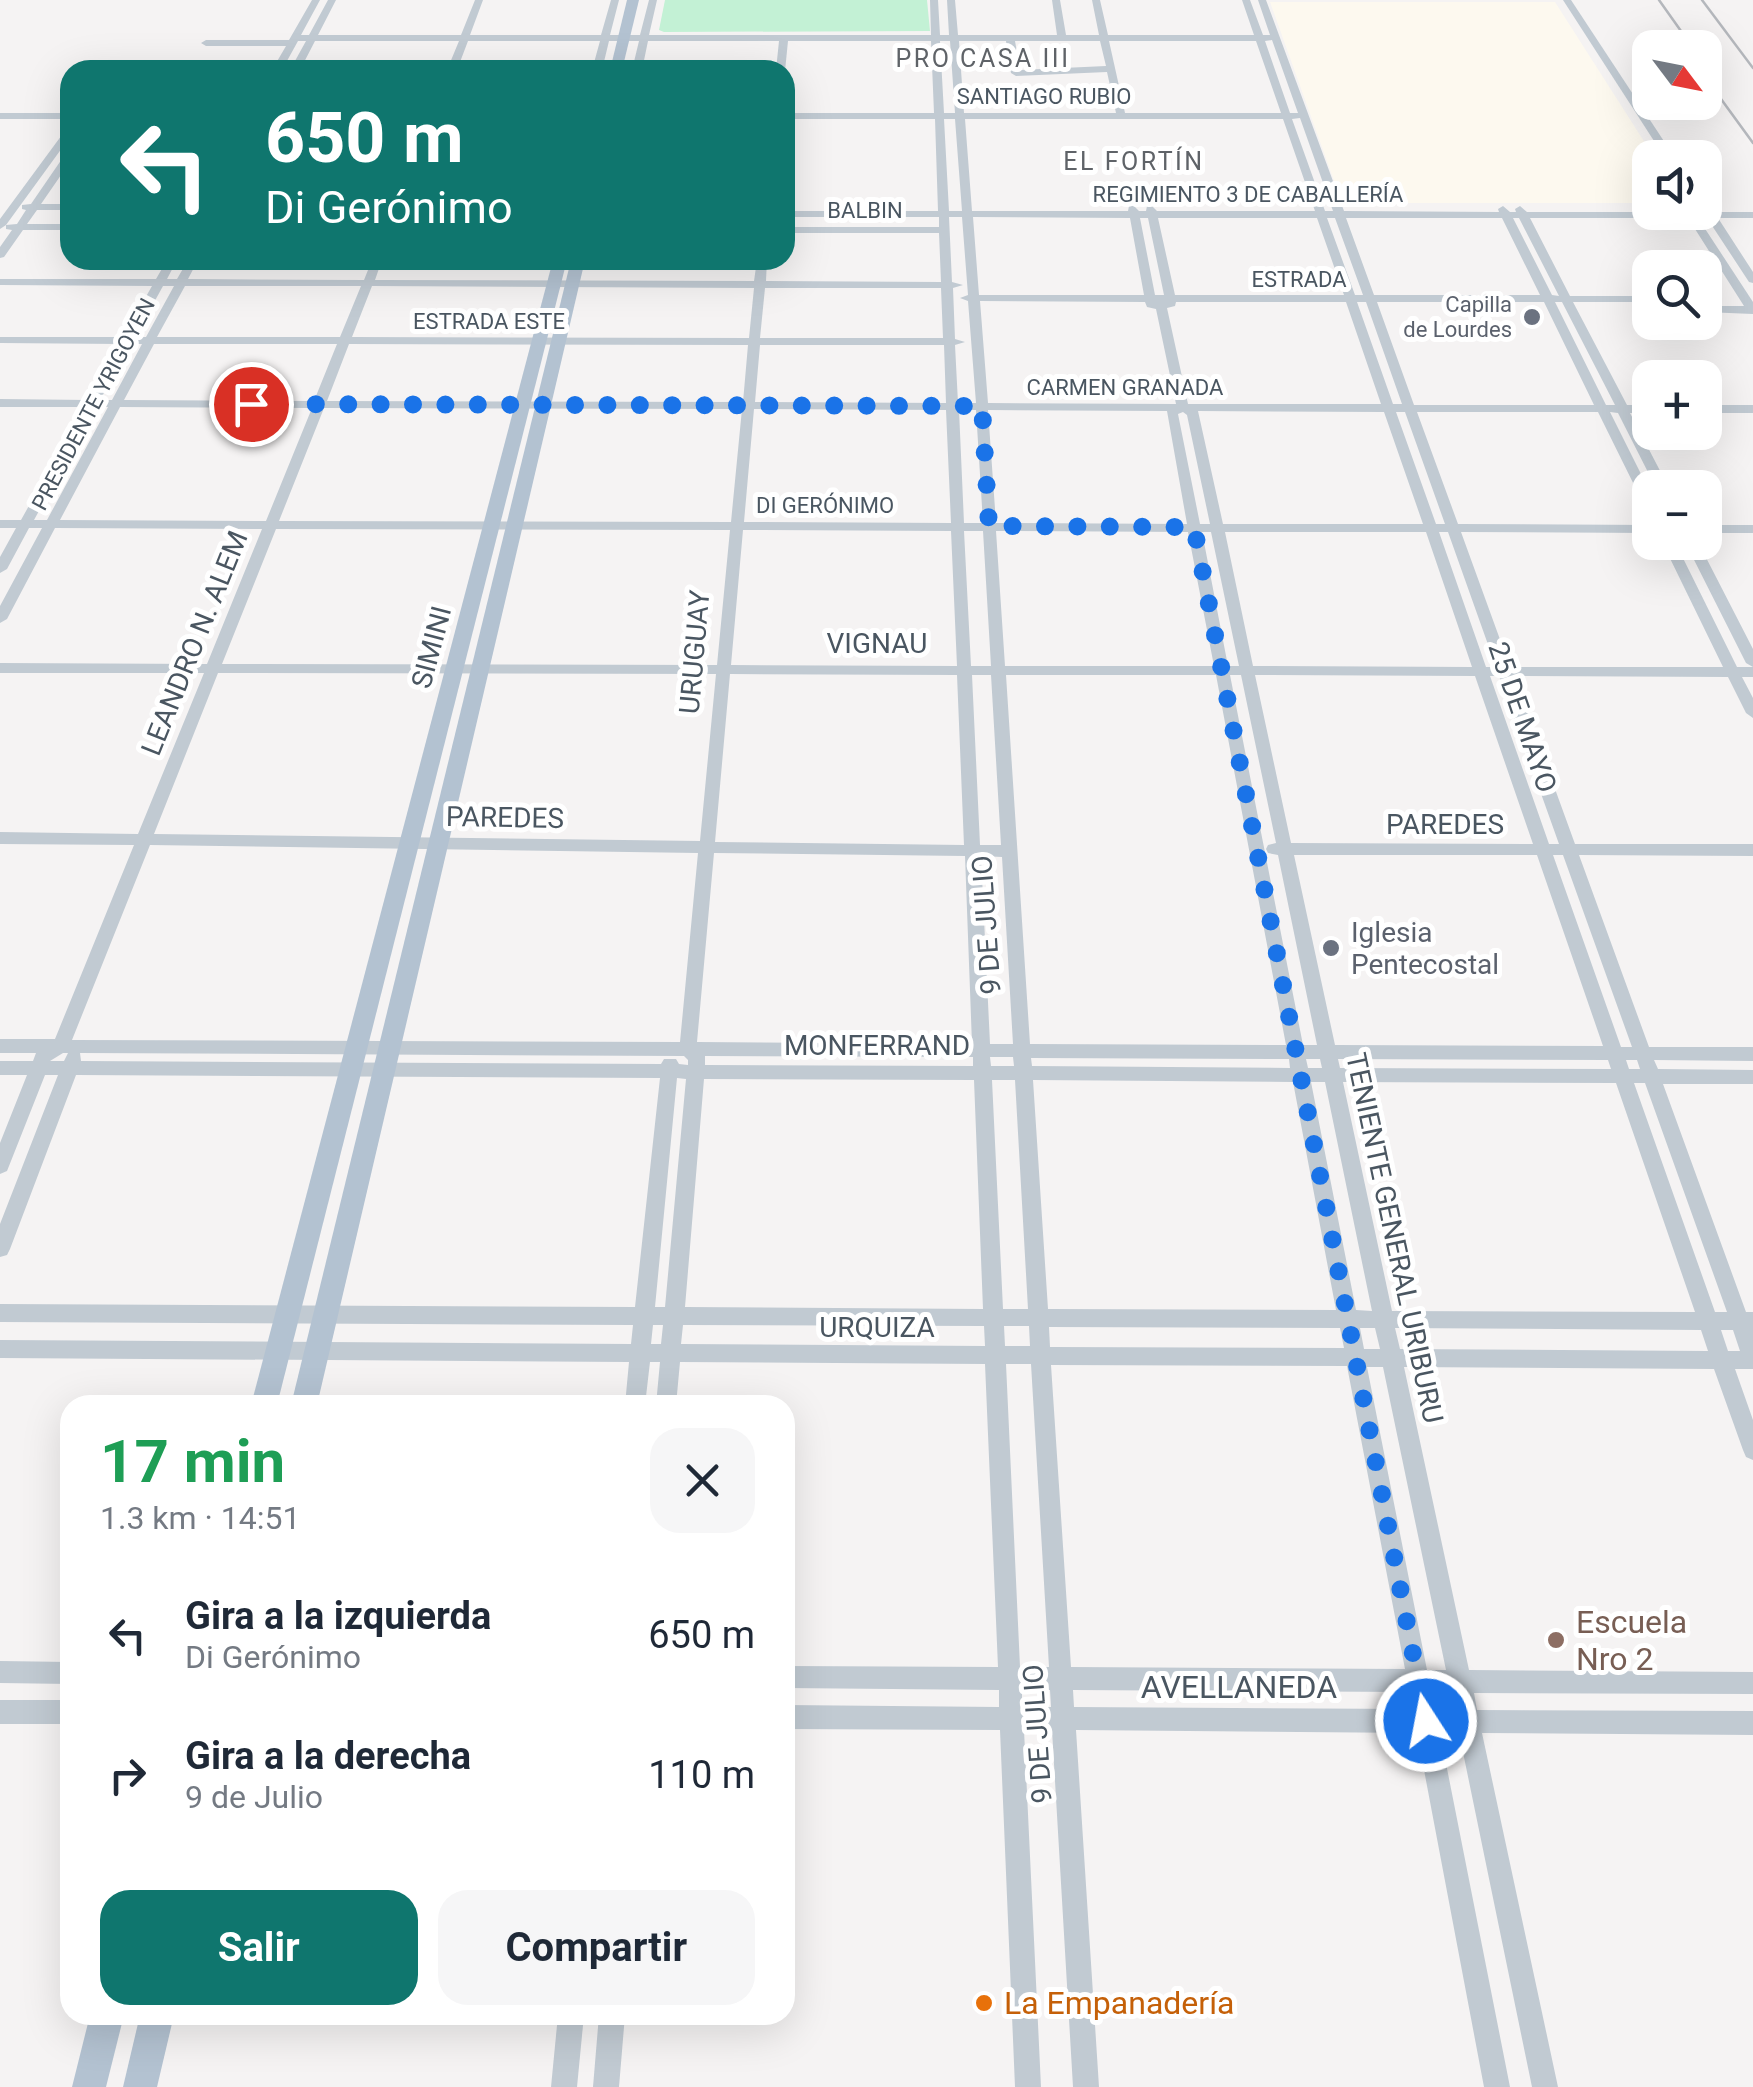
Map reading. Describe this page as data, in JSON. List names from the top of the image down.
{
  "streets": {
    "main road": ["SIMINI"],
    "street": [
      "SANTIAGO RUBIO",
      "REGIMIENTO 3 DE CABALLERÍA",
      "BALBIN",
      "ESTRADA",
      "ESTRADA ESTE",
      "CARMEN GRANADA",
      "PRESIDENTE YRIGOYEN",
      "DI GERÓNIMO",
      "LEANDRO N. ALEM",
      "VIGNAU",
      "URUGUAY",
      "25 DE MAYO",
      "PAREDES",
      "9 DE JULIO",
      "MONFERRAND",
      "TENIENTE GENERAL URIBURU",
      "URQUIZA",
      "AVELLANEDA"
    ]
  },
  "crossings": [
    ["SANTIAGO RUBIO", "25 DE MAYO"],
    ["SANTIAGO RUBIO", "9 DE JULIO"],
    ["REGIMIENTO 3 DE CABALLERÍA", "BALBIN"],
    ["REGIMIENTO 3 DE CABALLERÍA", "25 DE MAYO"],
    ["REGIMIENTO 3 DE CABALLERÍA", "9 DE JULIO"],
    ["REGIMIENTO 3 DE CABALLERÍA", "TENIENTE GENERAL URIBURU"],
    ["BALBIN", "9 DE JULIO"],
    ["ESTRADA", "25 DE MAYO"],
    ["ESTRADA", "9 DE JULIO"],
    ["ESTRADA", "TENIENTE GENERAL URIBURU"],
    ["ESTRADA ESTE", "PRESIDENTE YRIGOYEN"],
    ["ESTRADA ESTE", "LEANDRO N. ALEM"],
    ["ESTRADA ESTE", "SIMINI"],
    ["ESTRADA ESTE", "URUGUAY"],
    ["ESTRADA ESTE", "9 DE JULIO"],
    ["CARMEN GRANADA", "PRESIDENTE YRIGOYEN"],
    ["CARMEN GRANADA", "LEANDRO N. ALEM"],
    ["CARMEN GRANADA", "SIMINI"],
    ["CARMEN GRANADA", "URUGUAY"],
    ["CARMEN GRANADA", "25 DE MAYO"],
    ["CARMEN GRANADA", "9 DE JULIO"],
    ["CARMEN GRANADA", "TENIENTE GENERAL URIBURU"],
    ["PRESIDENTE YRIGOYEN", "DI GERÓNIMO"],
    ["DI GERÓNIMO", "LEANDRO N. ALEM"],
    ["DI GERÓNIMO", "SIMINI"],
    ["DI GERÓNIMO", "URUGUAY"],
    ["DI GERÓNIMO", "25 DE MAYO"],
    ["DI GERÓNIMO", "9 DE JULIO"],
    ["DI GERÓNIMO", "TENIENTE GENERAL URIBURU"],
    ["LEANDRO N. ALEM", "VIGNAU"],
    ["LEANDRO N. ALEM", "PAREDES"],
    ["LEANDRO N. ALEM", "MONFERRAND"],
    ["VIGNAU", "SIMINI"],
    ["VIGNAU", "URUGUAY"],
    ["VIGNAU", "25 DE MAYO"],
    ["VIGNAU", "9 DE JULIO"],
    ["VIGNAU", "TENIENTE GENERAL URIBURU"],
    ["SIMINI", "PAREDES"],
    ["SIMINI", "MONFERRAND"],
    ["SIMINI", "URQUIZA"],
    ["URUGUAY", "PAREDES"],
    ["URUGUAY", "MONFERRAND"],
    ["URUGUAY", "URQUIZA"],
    ["25 DE MAYO", "PAREDES"],
    ["25 DE MAYO", "MONFERRAND"],
    ["25 DE MAYO", "URQUIZA"],
    ["PAREDES", "9 DE JULIO"],
    ["PAREDES", "TENIENTE GENERAL URIBURU"],
    ["9 DE JULIO", "MONFERRAND"],
    ["9 DE JULIO", "URQUIZA"],
    ["9 DE JULIO", "AVELLANEDA"],
    ["MONFERRAND", "TENIENTE GENERAL URIBURU"],
    ["TENIENTE GENERAL URIBURU", "URQUIZA"],
    ["TENIENTE GENERAL URIBURU", "AVELLANEDA"]
  ],
  "districts": ["PRO CASA III", "EL FORTÍN"],
  "places": [
    "Capilla de Lourdes",
    "Iglesia Pentecostal",
    "Escuela Nro 2",
    "La Empanadería"
  ],
  "north": "bottom right",
  "page": {
    "map_buttons": ["+", "−"],
    "turn": ["650 m", "Di Gerónimo"],
    "heading": ["17 min", "1.3 km · 14:51"],
    "list": [
      {
        "name": "Gira a la izquierda",
        "note": "Di Gerónimo",
        "value": "650 m"
      },
      {
        "name": "Gira a la derecha",
        "note": "9 de Julio",
        "value": "110 m"
      }
    ],
    "buttons": ["Salir", "Compartir"]
  }
}
